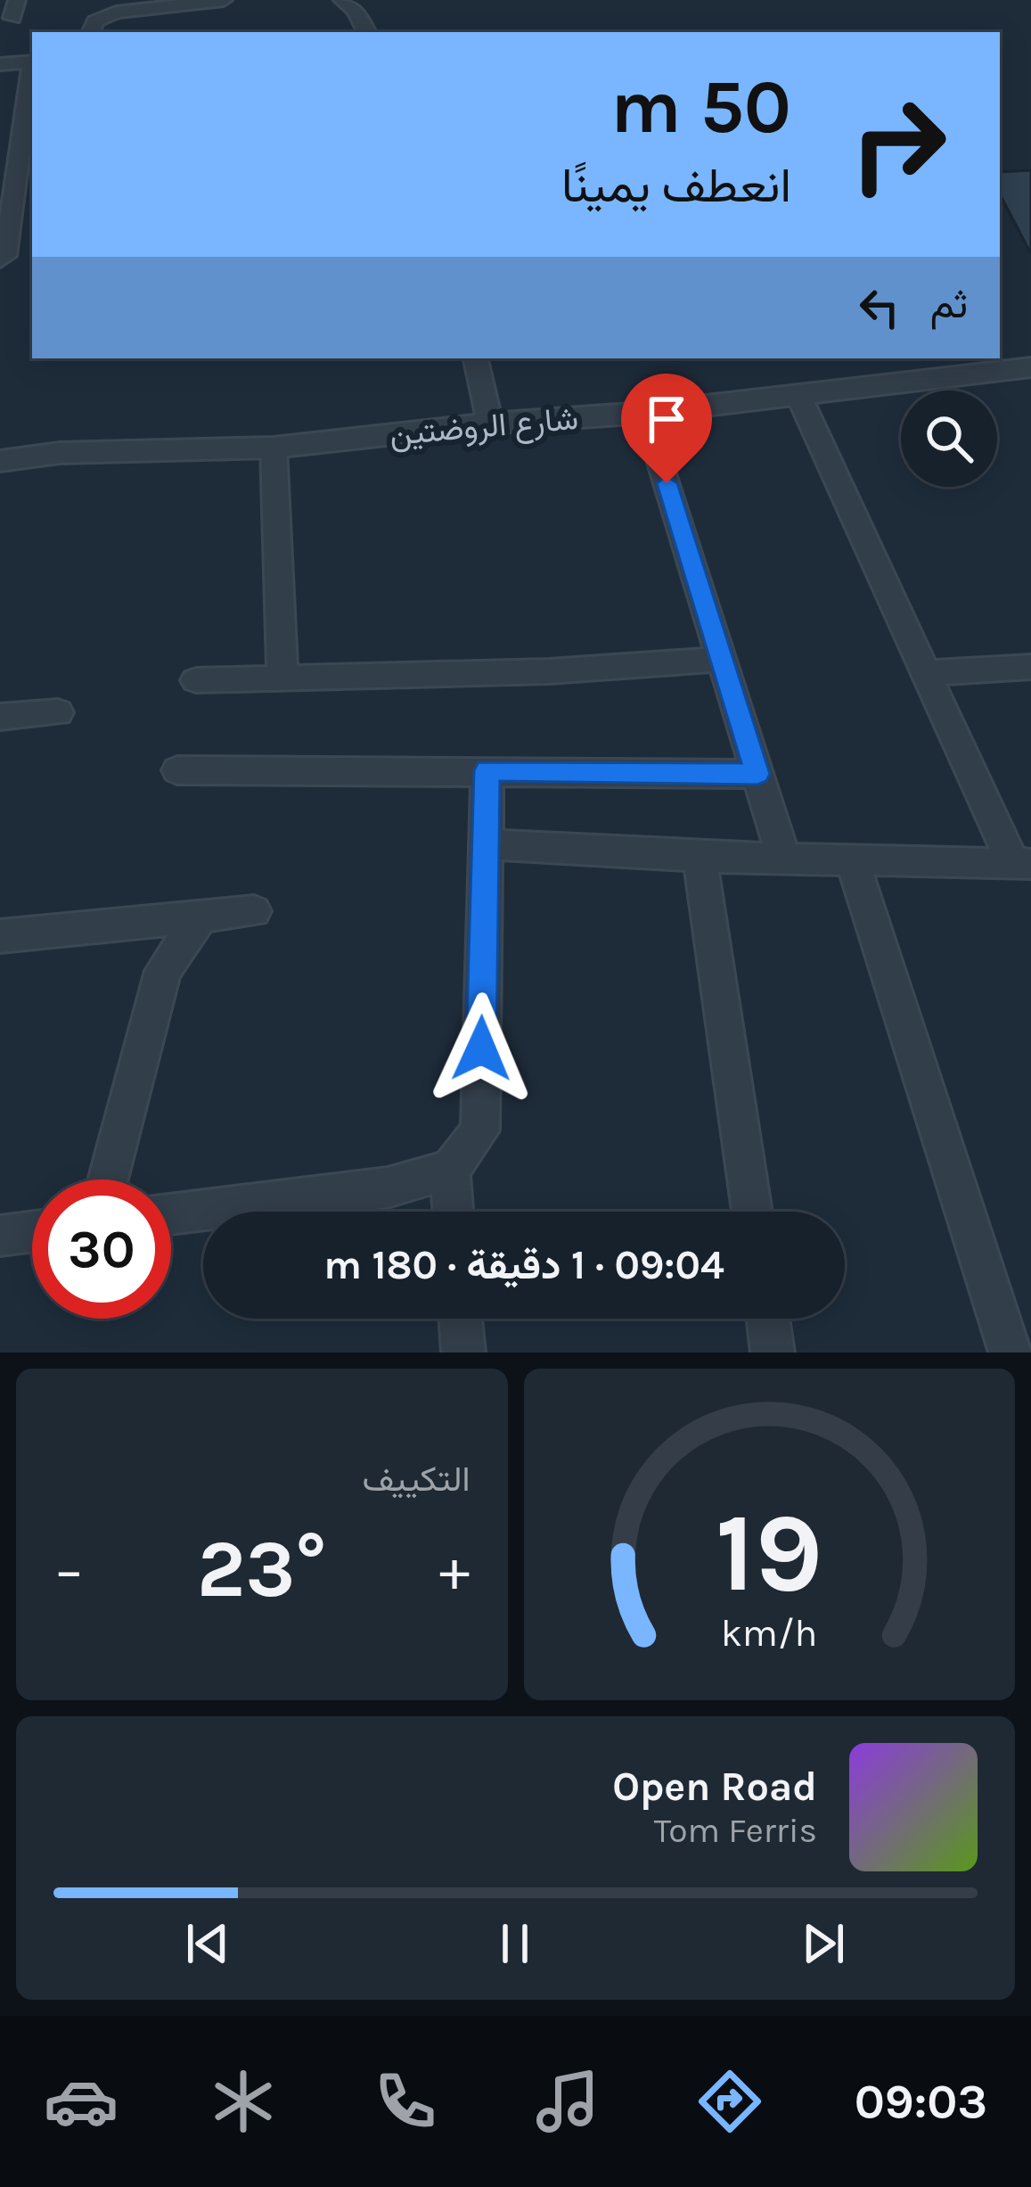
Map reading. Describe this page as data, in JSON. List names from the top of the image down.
{
  "streets": {
    "street": ["شارع الروضتين"]
  },
  "page": {
    "turn": ["50 m", "انعطف يمينًا"],
    "then": "ثم",
    "limit": "30",
    "trip": "09:04 · 1 دقيقة · 180 m",
    "tile": "التكييف",
    "heat": ["−", "23°", "+"],
    "song": ["Open Road", "Tom Ferris"],
    "tabs": "09:03",
    "gauge": ["19", "km/h"]
  }
}
